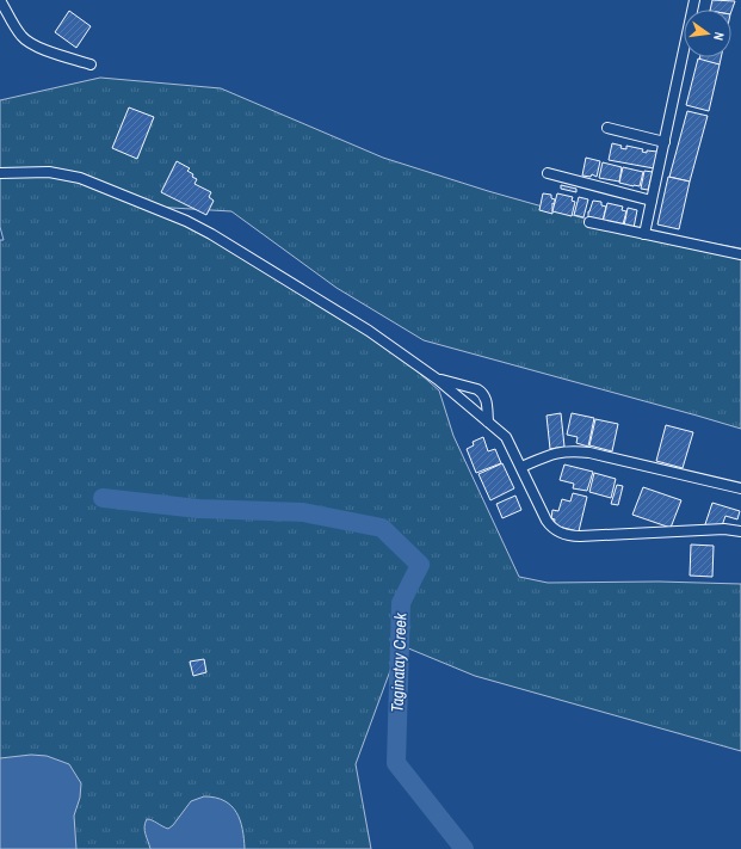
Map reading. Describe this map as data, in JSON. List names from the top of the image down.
{
  "water": ["Taginatay Creek"],
  "north": "right"
}
